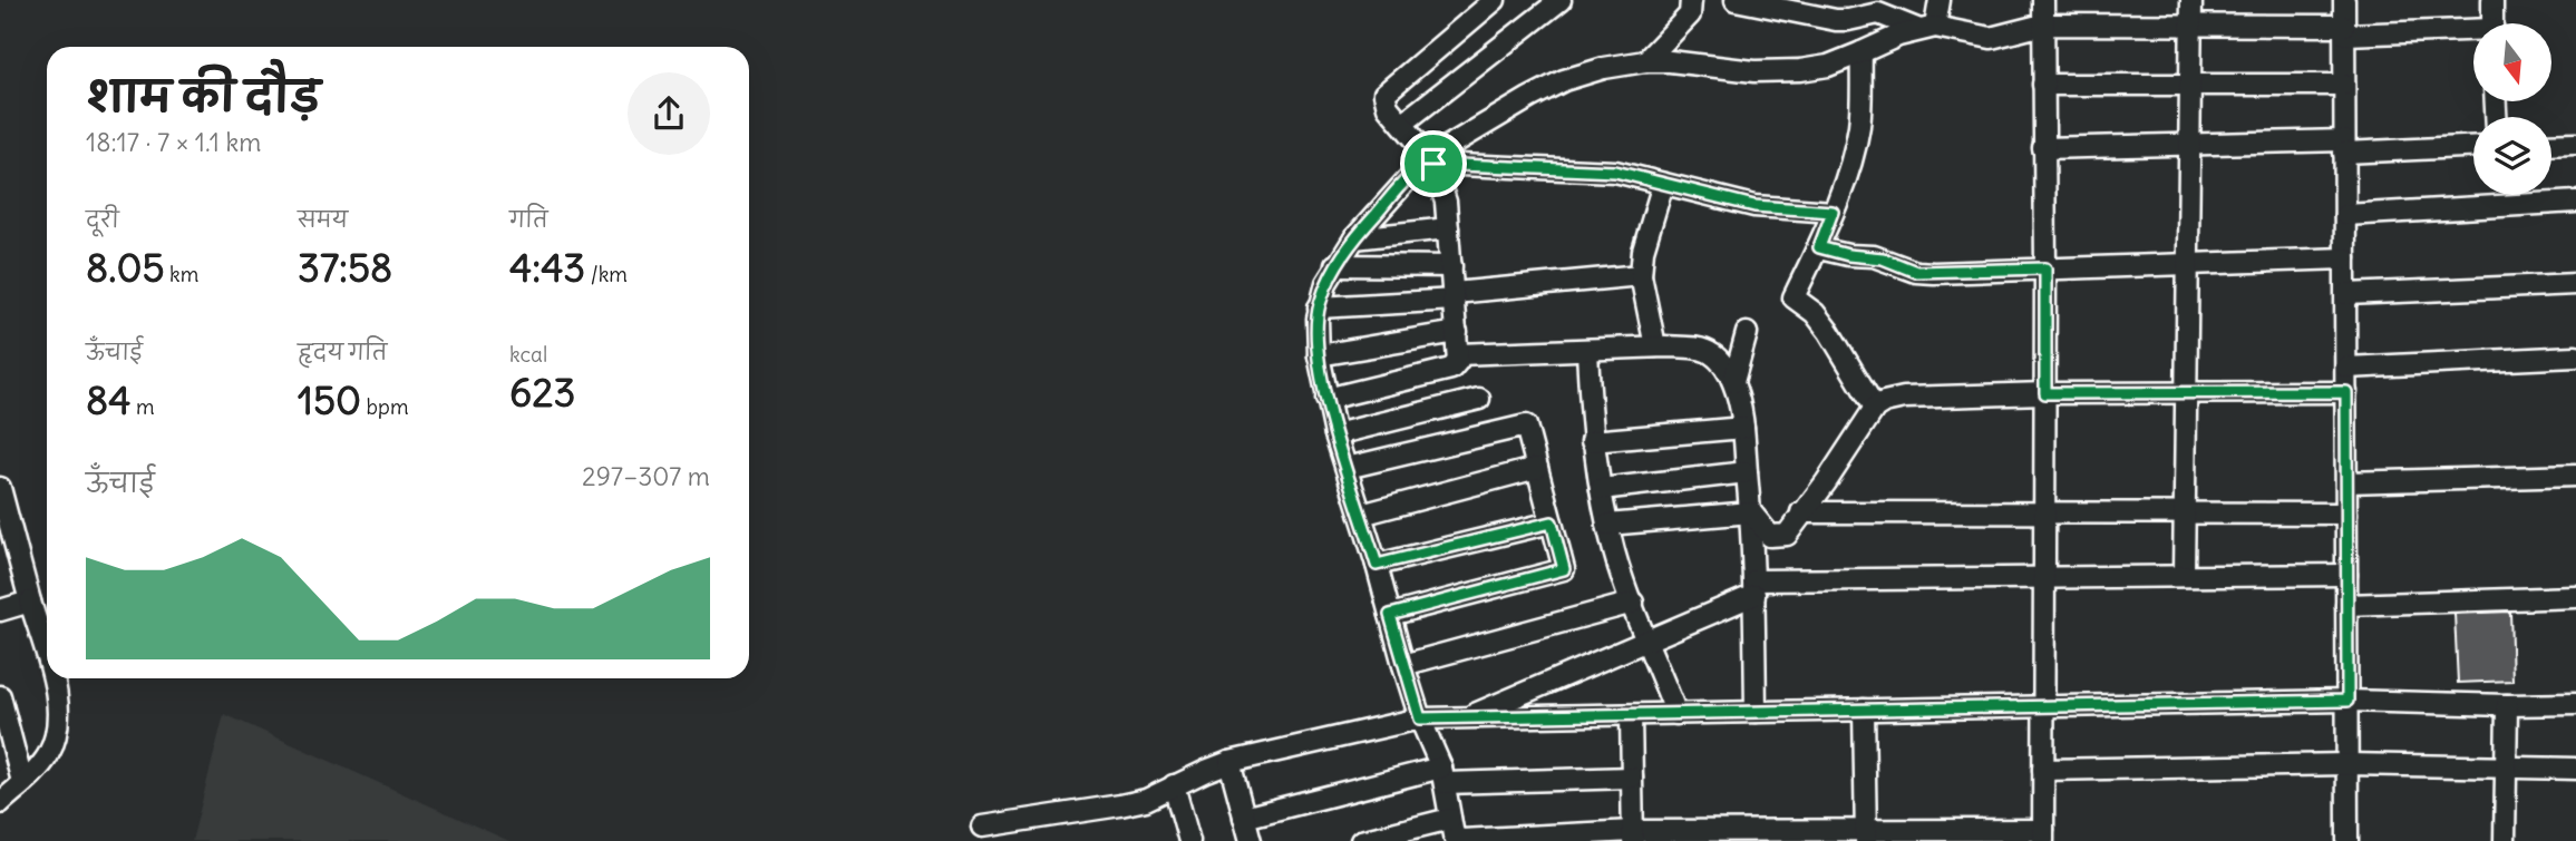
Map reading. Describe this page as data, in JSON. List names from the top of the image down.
{
  "north": "bottom",
  "page": {
    "heading": ["शाम की दौड़", "18:17 · 7 × 1.1 km"],
    "stats": [
      ["दूरी", "8.05 km"],
      ["समय", "37:58"],
      ["गति", "4:43 /km"],
      ["ऊँचाई", "84 m"],
      ["हृदय गति", "150 bpm"],
      ["kcal", "623"]
    ],
    "chart": ["ऊँचाई", "297–307 m"]
  }
}
